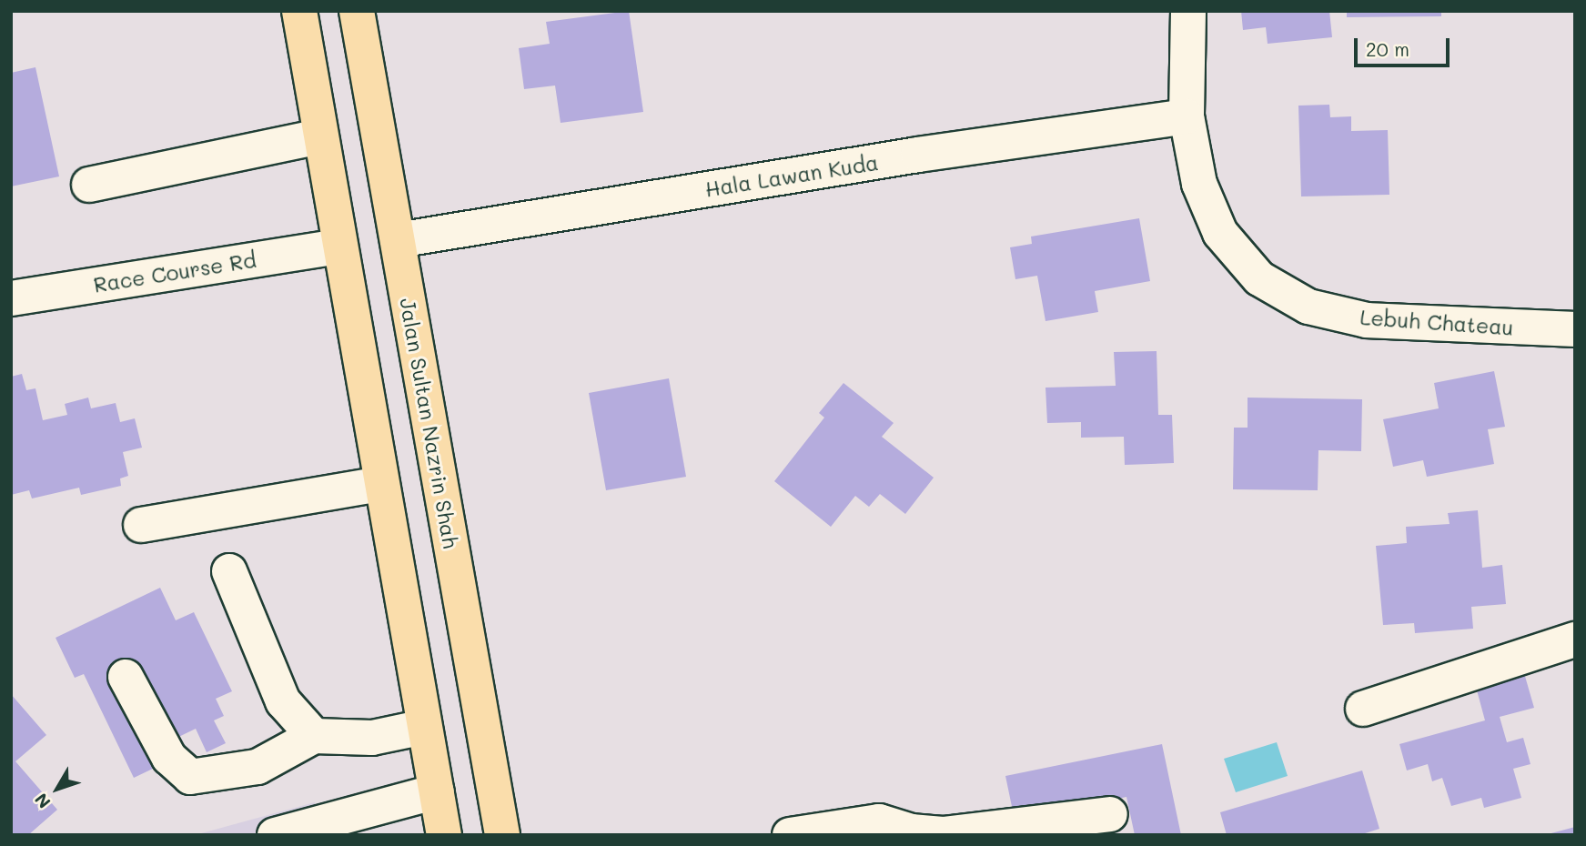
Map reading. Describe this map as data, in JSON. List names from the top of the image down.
{
  "streets": {
    "highway": ["Jalan Sultan Nazrin Shah"],
    "street": ["Hala Lawan Kuda", "Race Course Rd", "Lebuh Chateau"]
  },
  "crossings": [
    ["Hala Lawan Kuda", "Lebuh Chateau"],
    ["Hala Lawan Kuda", "Jalan Sultan Nazrin Shah"]
  ],
  "scale_bar": "20 m",
  "north": "bottom left"
}
